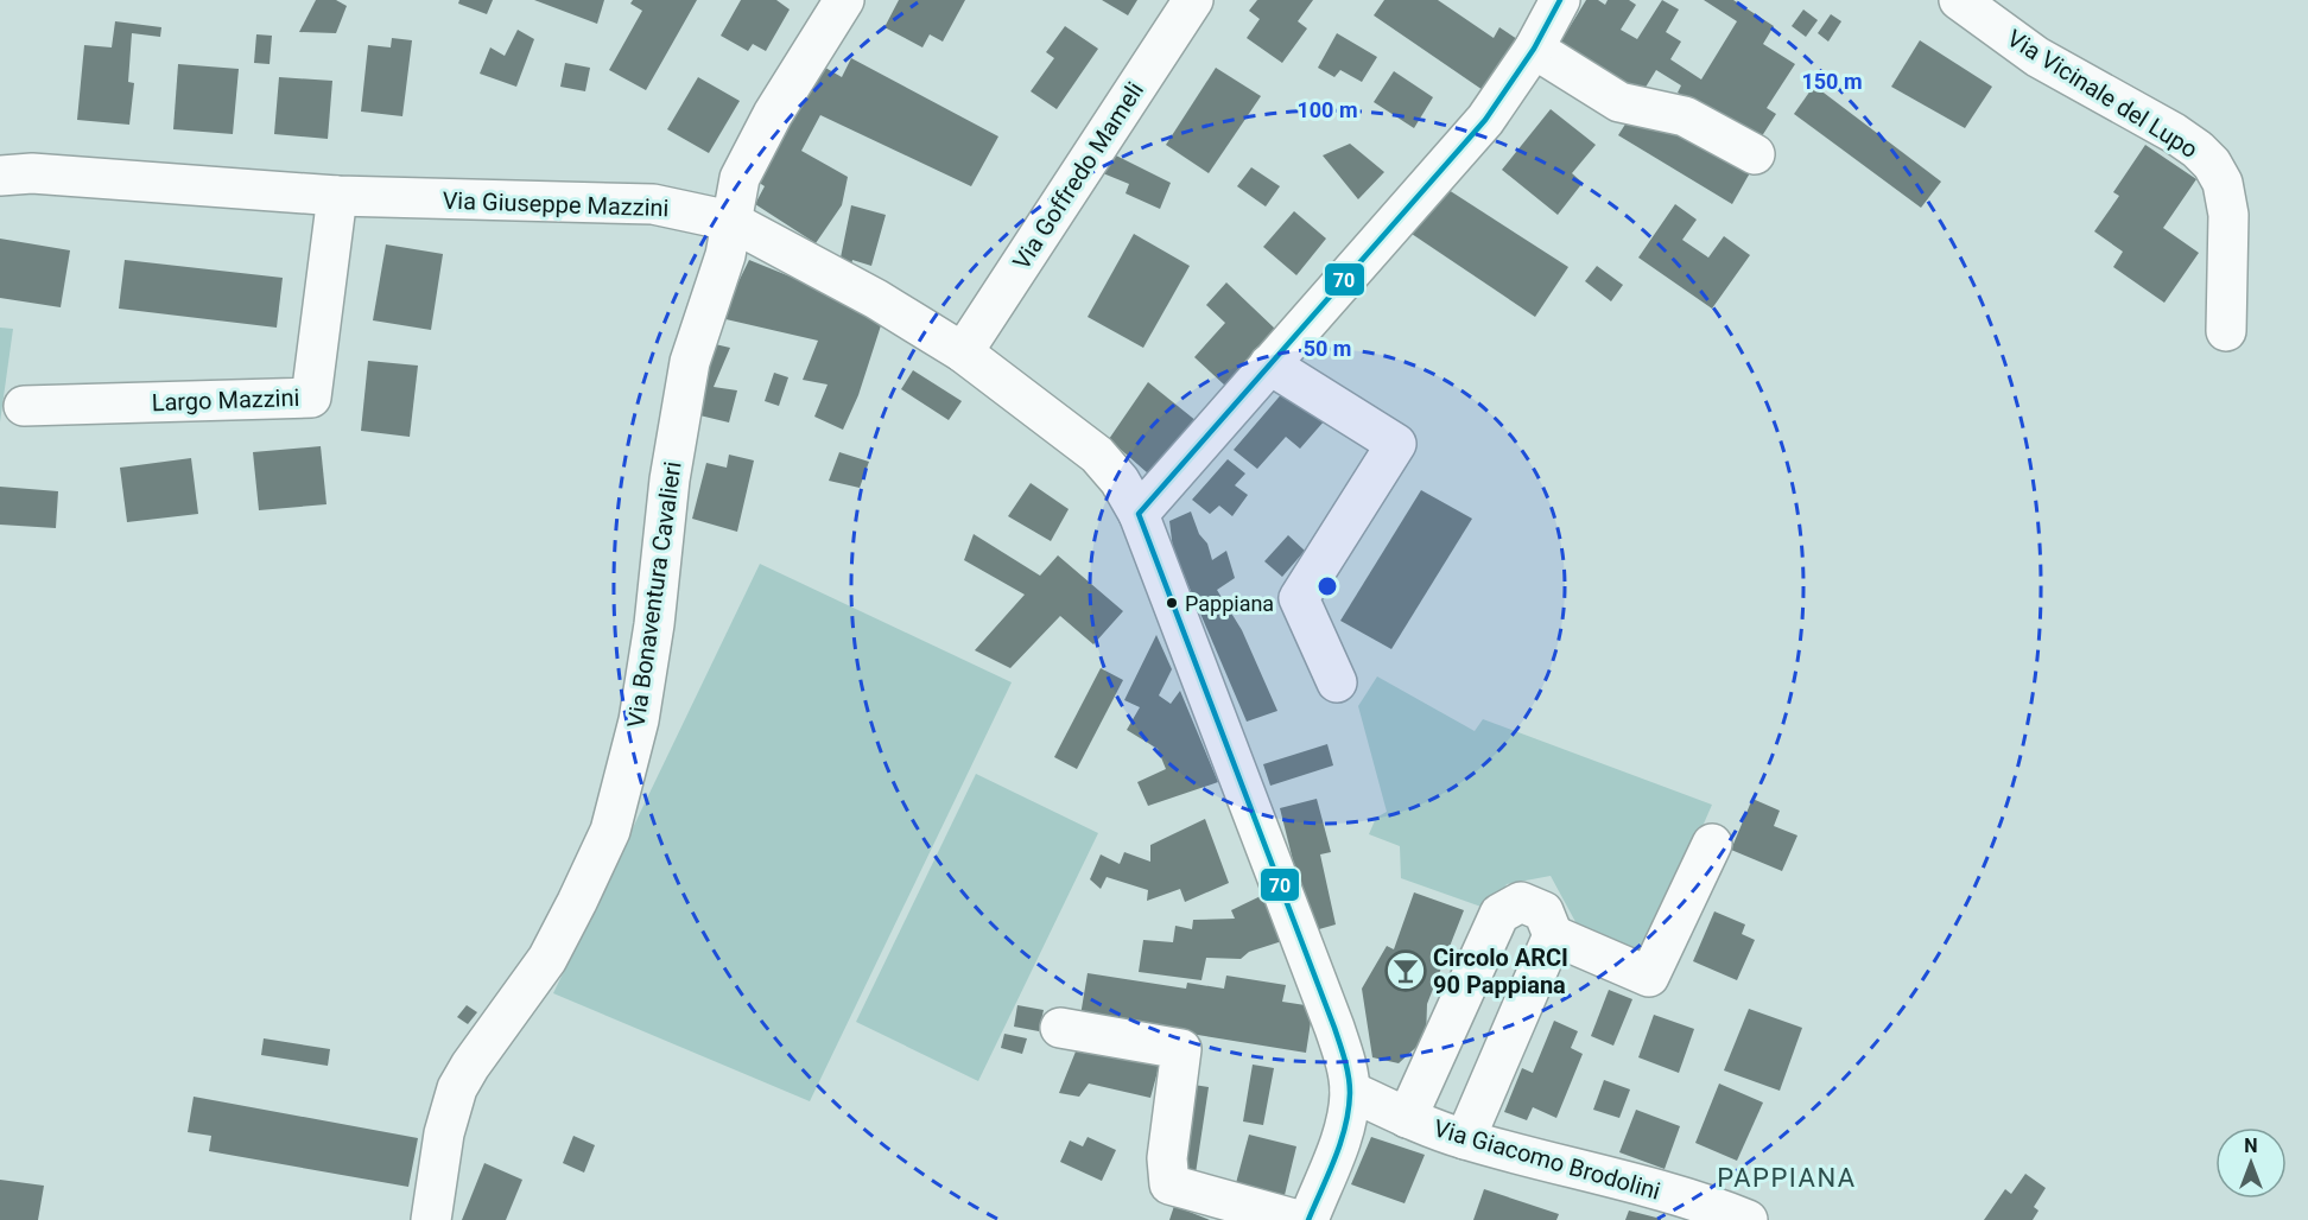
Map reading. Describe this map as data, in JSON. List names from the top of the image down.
{
  "streets": {
    "street": [
      "Via Vicinale del Lupo",
      "Via Goffredo Mameli",
      "Via Giuseppe Mazzini",
      "Largo Mazzini",
      "Via Bonaventura Cavalieri",
      "Via Giacomo Brodolini"
    ]
  },
  "crossings": [
    ["Via Goffredo Mameli", "Via Giuseppe Mazzini"],
    ["Via Giuseppe Mazzini", "Largo Mazzini"],
    ["Via Giuseppe Mazzini", "Via Bonaventura Cavalieri"],
    ["Via Giuseppe Mazzini", "Via Giacomo Brodolini"]
  ],
  "districts": ["PAPPIANA"],
  "places": {
    "other": ["Pappiana"],
    "bar": ["Circolo ARCI 90 Pappiana"]
  },
  "lines": ["transit line 70"],
  "north": "top",
  "rings": ["150 m", "100 m", "50 m"]
}
